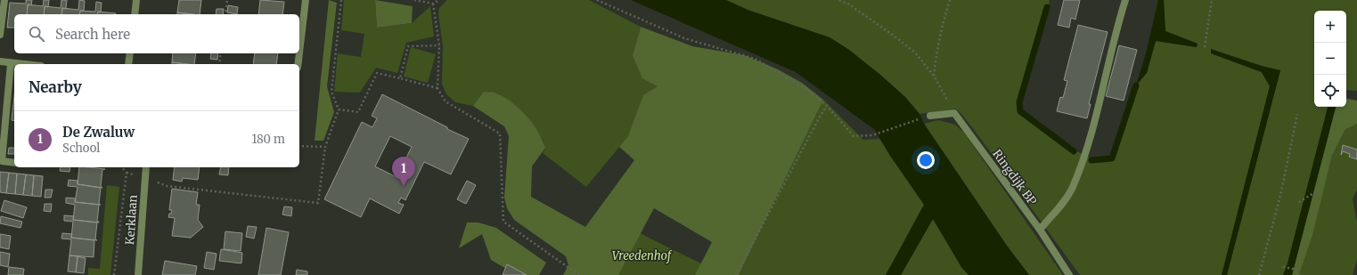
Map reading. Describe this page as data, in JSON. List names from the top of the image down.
{
  "streets": {
    "street": ["Ringdijk BP", "Kerklaan"]
  },
  "parks": ["Vreedenhof"],
  "page": {
    "map_buttons": ["+", "−"],
    "search": "Search here",
    "heading": "Nearby",
    "list": [
      {
        "mark": "1",
        "name": "De Zwaluw",
        "note": "School",
        "value": "180 m"
      }
    ],
    "pins": "1"
  }
}
